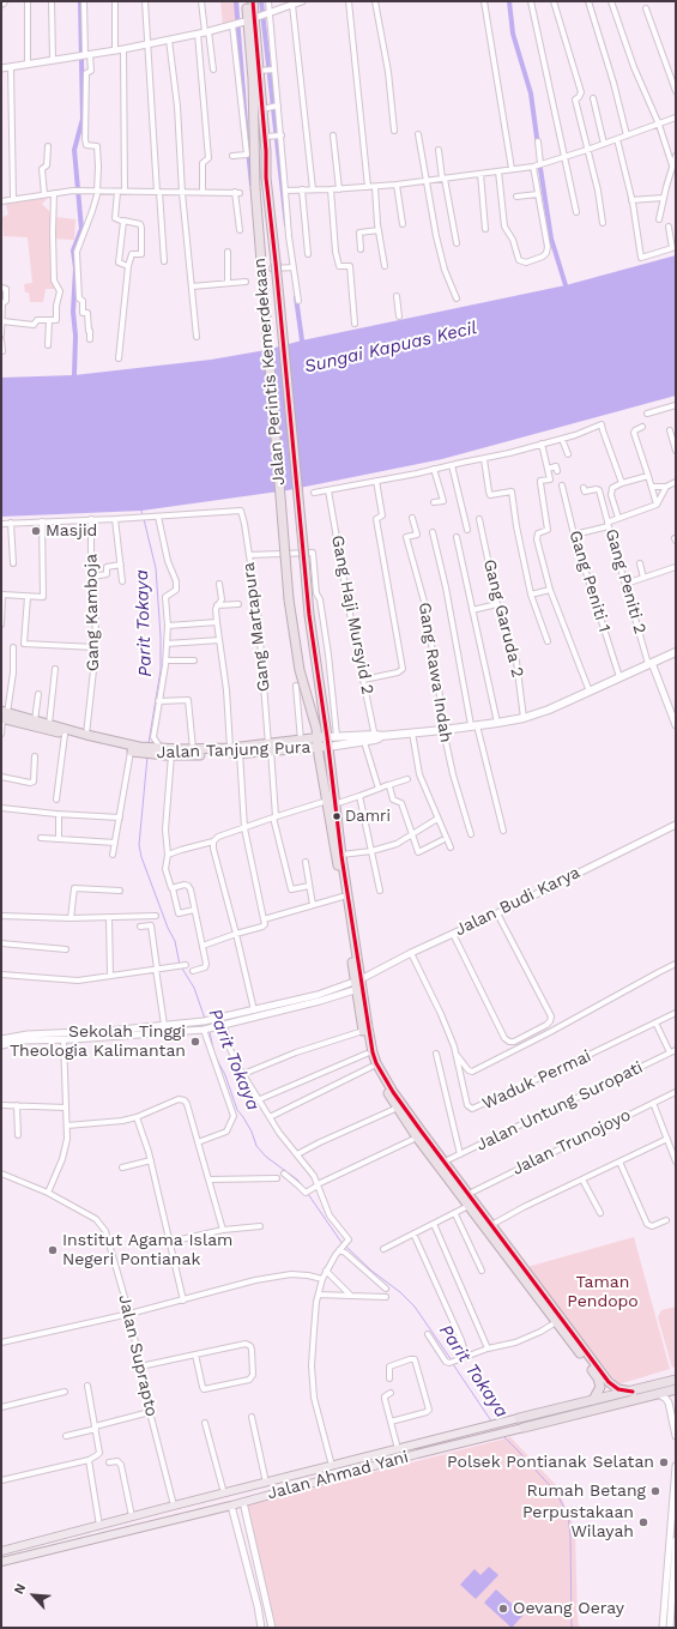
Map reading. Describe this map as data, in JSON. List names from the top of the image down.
{
  "streets": {
    "highway": ["Jalan Perintis Kemerdekaan", "Jalan Tanjung Pura", "Jalan Ahmad Yani"],
    "street": [
      "Gang Peniti 1",
      "Gang Peniti 2",
      "Gang Kamboja",
      "Gang Haji Mursyid 2",
      "Gang Garuda 2",
      "Gang Martapura",
      "Gang Rawa Indah",
      "Jalan Budi Karya",
      "Waduk Permai",
      "Jalan Untung Suropati",
      "Jalan Trunojoyo",
      "Jalan Suprapto"
    ]
  },
  "crossings": [
    ["Jalan Perintis Kemerdekaan", "Jalan Tanjung Pura"],
    ["Gang Kamboja", "Jalan Tanjung Pura"],
    ["Gang Martapura", "Jalan Tanjung Pura"],
    ["Jalan Budi Karya", "Waduk Permai"],
    ["Jalan Suprapto", "Jalan Ahmad Yani"]
  ],
  "water": ["Sungai Kapuas Kecil", "Parit Tokaya"],
  "parks": ["Taman Pendopo"],
  "places": [
    "Masjid",
    "Damri",
    "Sekolah Tinggi Theologia Kalimantan",
    "Institut Agama Islam Negeri Pontianak",
    "Polsek Pontianak Selatan",
    "Rumah Betang",
    "Perpustakaan Wilayah",
    "Oevang Oeray"
  ],
  "north": "top left"
}
